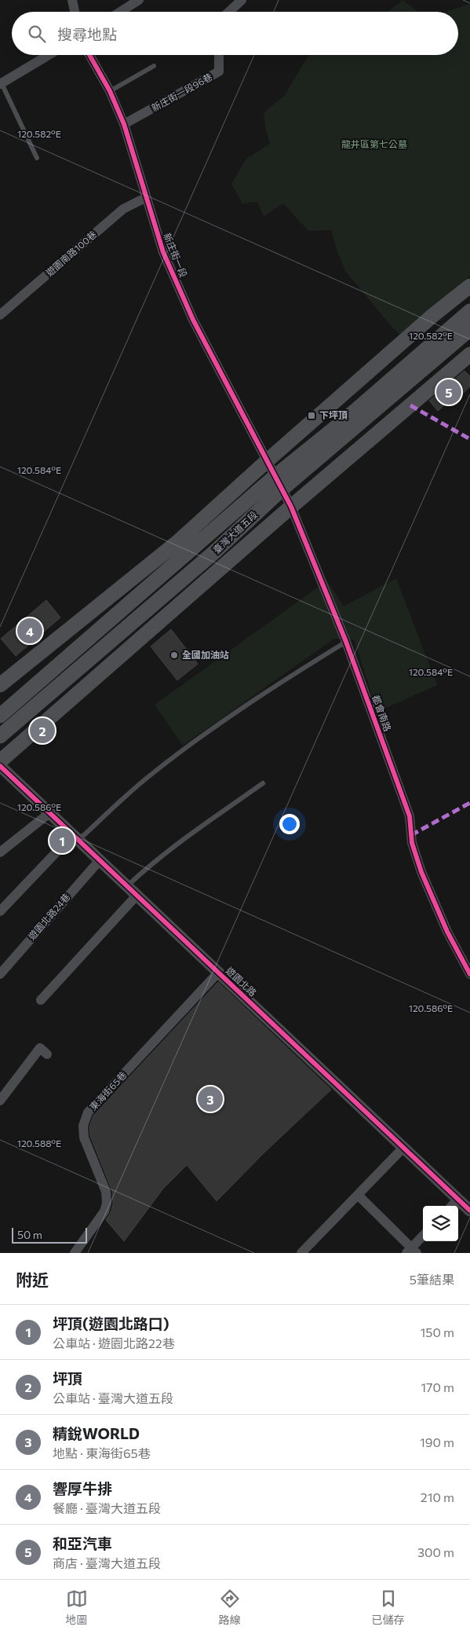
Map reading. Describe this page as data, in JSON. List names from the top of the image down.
{
  "streets": {
    "main road": ["臺灣大道五段"],
    "street": [
      "新庄街一段96巷",
      "遊園南路100巷",
      "新庄街一段",
      "都會南路",
      "遊園北路24巷",
      "遊園北路",
      "東海街65巷"
    ]
  },
  "crossings": [
    ["新庄街一段96巷", "新庄街一段"],
    ["遊園南路100巷", "新庄街一段"],
    ["新庄街一段", "都會南路"],
    ["臺灣大道五段", "都會南路"],
    ["遊園北路24巷", "遊園北路"],
    ["遊園北路", "東海街65巷"]
  ],
  "parks": ["龍井區第七公墓"],
  "places": {
    "transit": ["下坪頂"],
    "other": ["全國加油站"]
  },
  "scale_bar": "50 m",
  "page": {
    "search": "搜尋地點",
    "pins": [
      "5",
      "4",
      "2",
      "1",
      "3"
    ],
    "scale": "50 m",
    "heading": ["附近", "5筆結果"],
    "list": [
      {
        "mark": "1",
        "name": "坪頂(遊園北路口)",
        "note": "公車站 · 遊園北路22巷",
        "value": "150 m"
      },
      {
        "mark": "2",
        "name": "坪頂",
        "note": "公車站 · 臺灣大道五段",
        "value": "170 m"
      },
      {
        "mark": "3",
        "name": "精銳WORLD",
        "note": "地點 · 東海街65巷",
        "value": "190 m"
      },
      {
        "mark": "4",
        "name": "響厚牛排",
        "note": "餐廳 · 臺灣大道五段",
        "value": "210 m"
      },
      {
        "mark": "5",
        "name": "和亞汽車",
        "note": "商店 · 臺灣大道五段",
        "value": "300 m"
      }
    ],
    "nav": ["地圖", "路線", "已儲存"]
  },
  "coordinates": [
    "120.582°E",
    "120.584°E",
    "120.586°E",
    "120.588°E"
  ]
}
